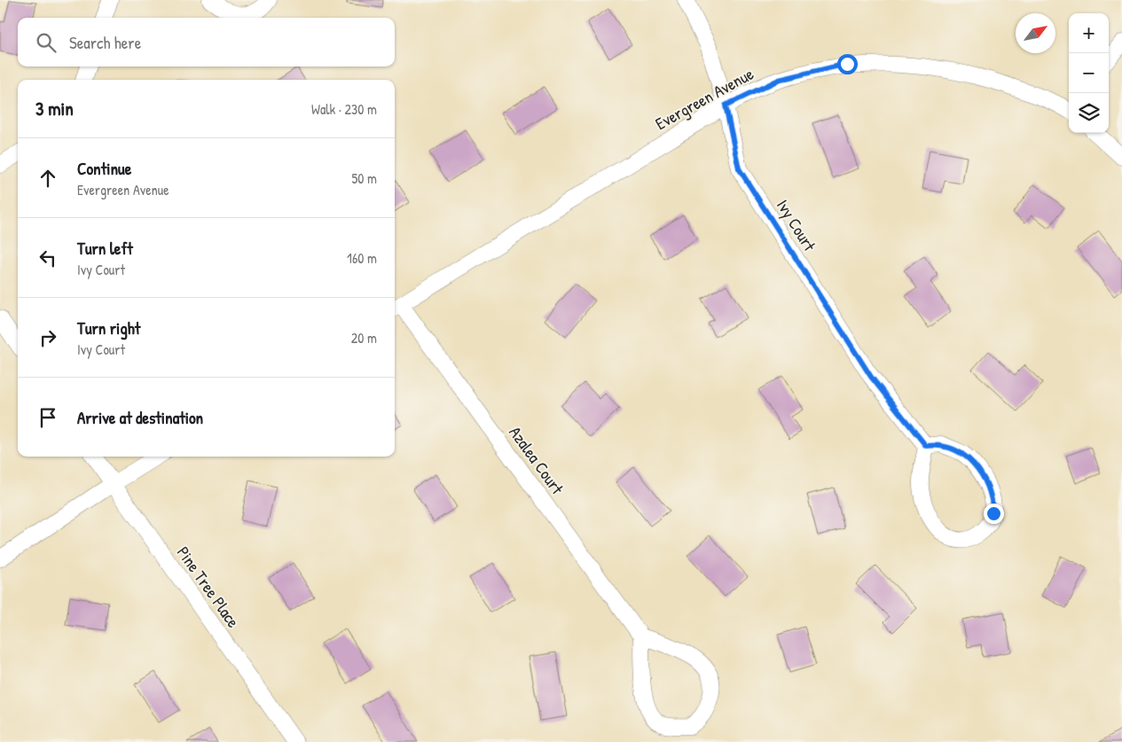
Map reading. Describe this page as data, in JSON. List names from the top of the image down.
{
  "streets": {
    "street": [
      "Evergreen Avenue",
      "Ivy Court",
      "Azalea Court",
      "Pine Tree Place"
    ]
  },
  "crossings": [
    ["Evergreen Avenue", "Ivy Court"],
    ["Evergreen Avenue", "Azalea Court"]
  ],
  "north": "top right",
  "page": {
    "map_buttons": ["+", "−"],
    "search": "Search here",
    "heading": ["3 min", "Walk · 230 m"],
    "list": [
      ["Continue", "Evergreen Avenue", "50 m"],
      ["Turn left", "Ivy Court", "160 m"],
      ["Turn right", "Ivy Court", "20 m"],
      "Arrive at destination"
    ]
  }
}
